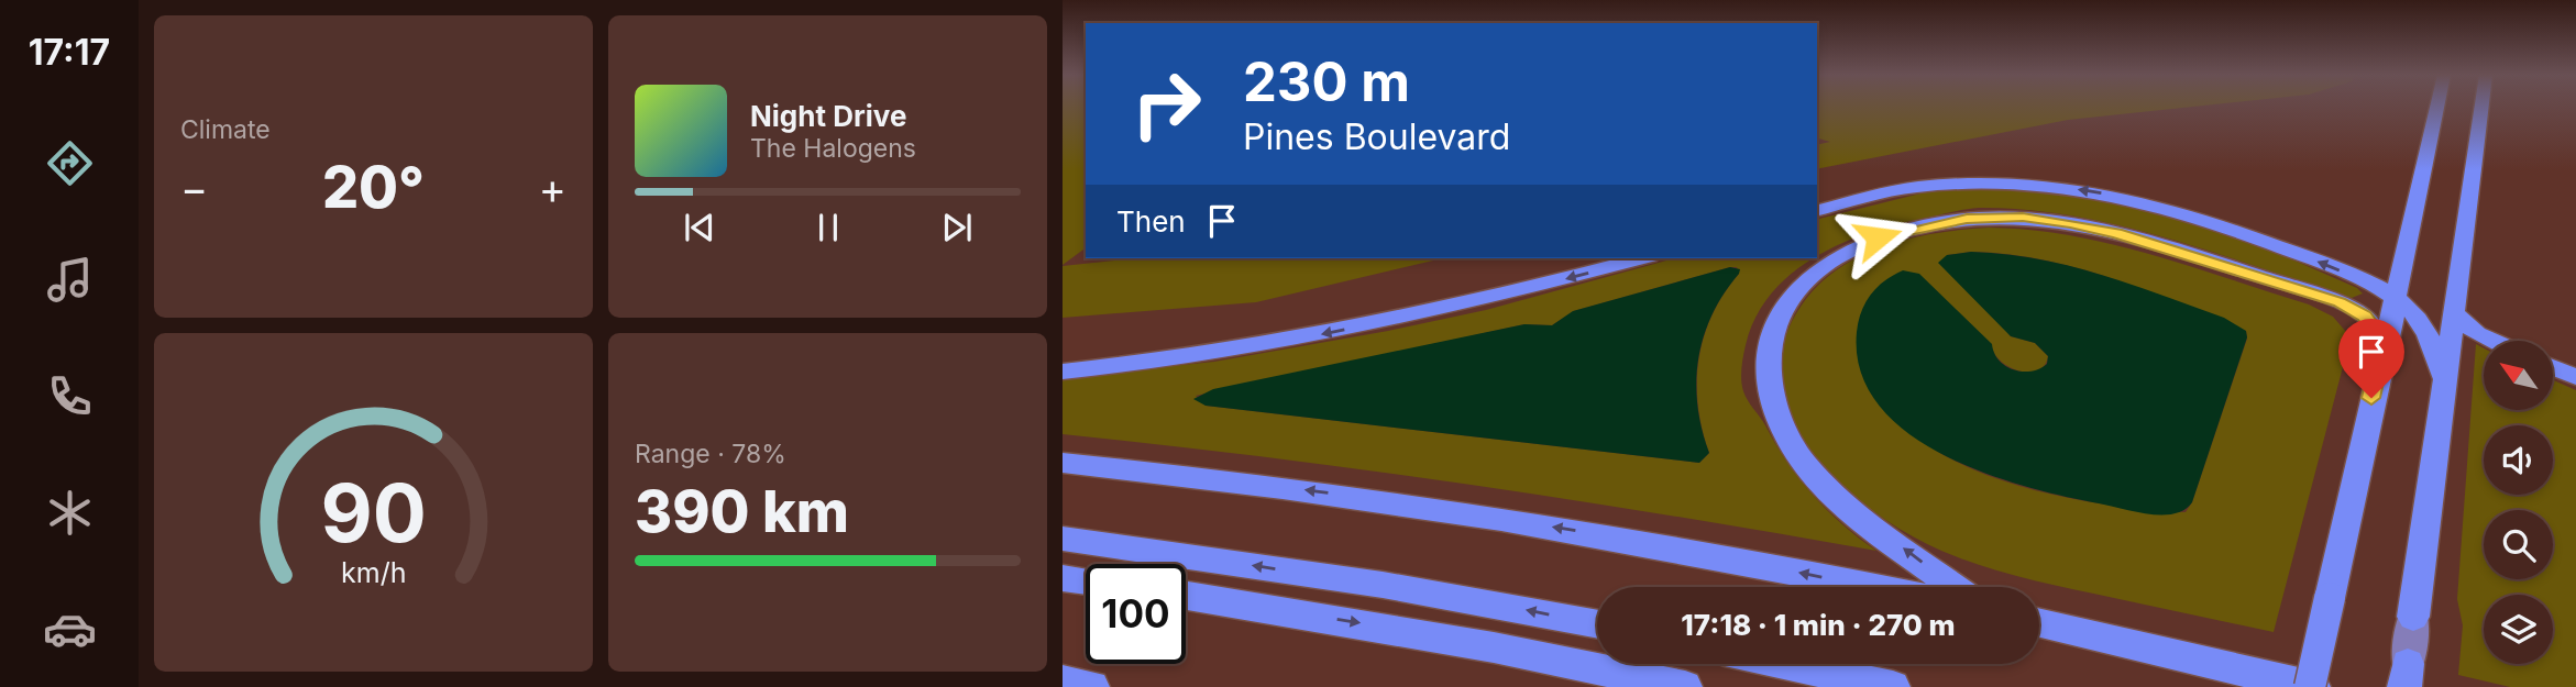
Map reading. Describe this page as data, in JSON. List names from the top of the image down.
{
  "north": "top left",
  "page": {
    "tabs": "17:17",
    "tile": [
      "Climate",
      ["Range · 78%", "390 km"]
    ],
    "turn": ["230 m", "Pines Boulevard"],
    "song": ["Night Drive", "The Halogens"],
    "heat": ["−", "20°", "+"],
    "then": "Then",
    "limit": "100",
    "trip": "17:18 · 1 min · 270 m",
    "gauge": ["90", "km/h"]
  }
}
